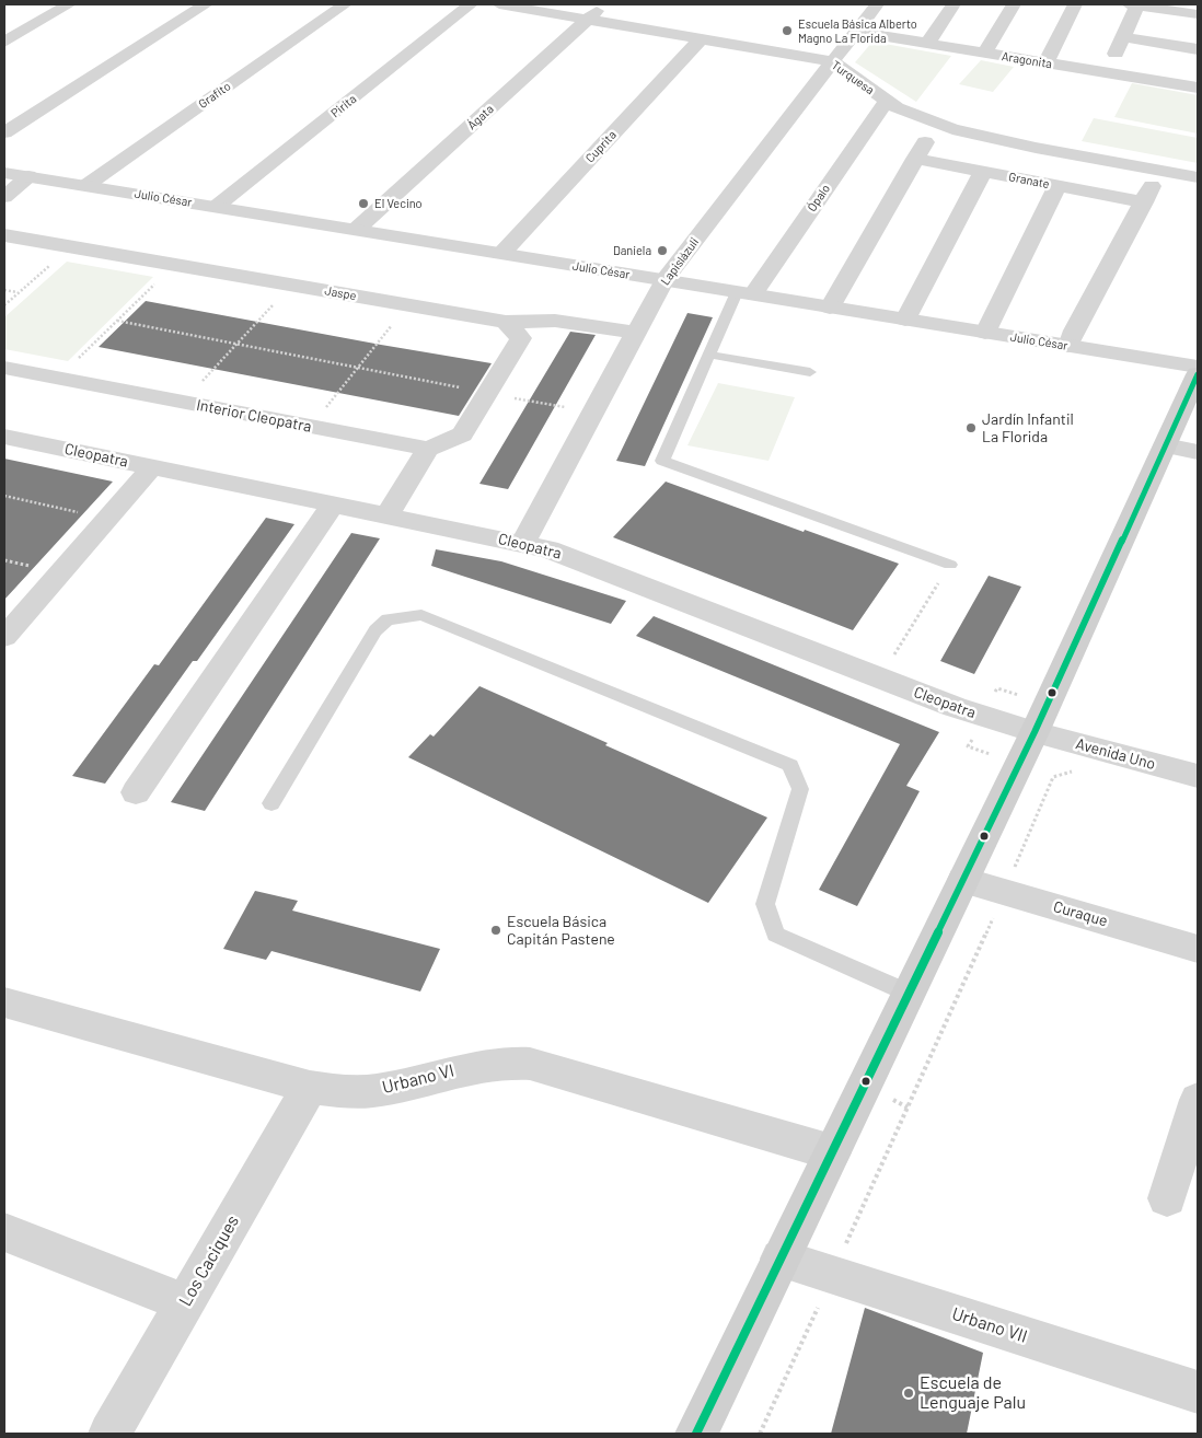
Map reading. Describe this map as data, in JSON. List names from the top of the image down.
{
  "streets": {
    "street": [
      "Aragonita",
      "Turquesa",
      "Grafito",
      "Pirita",
      "Ágata",
      "Cuprita",
      "Granate",
      "Julio César",
      "Ópalo",
      "Lapislázuli",
      "Jaspe",
      "Interior Cleopatra",
      "Cleopatra",
      "Avenida Uno",
      "Curaque",
      "Urbano VI",
      "Los Caciques",
      "Urbano VII"
    ]
  },
  "crossings": [
    ["Aragonita", "Lapislázuli"],
    ["Turquesa", "Ágata"],
    ["Turquesa", "Cuprita"],
    ["Turquesa", "Ópalo"],
    ["Turquesa", "Lapislázuli"],
    ["Grafito", "Julio César"],
    ["Pirita", "Julio César"],
    ["Ágata", "Julio César"],
    ["Cuprita", "Julio César"],
    ["Julio César", "Ópalo"],
    ["Julio César", "Lapislázuli"],
    ["Lapislázuli", "Jaspe"],
    ["Lapislázuli", "Cleopatra"],
    ["Cleopatra", "Avenida Uno"],
    ["Urbano VI", "Los Caciques"]
  ],
  "places": [
    "Escuela Básica Alberto Magno La Florida",
    "El Vecino",
    "Daniela",
    "Jardín Infantil La Florida",
    "Escuela Básica Capitán Pastene",
    "Escuela de Lenguaje Palu"
  ]
}
